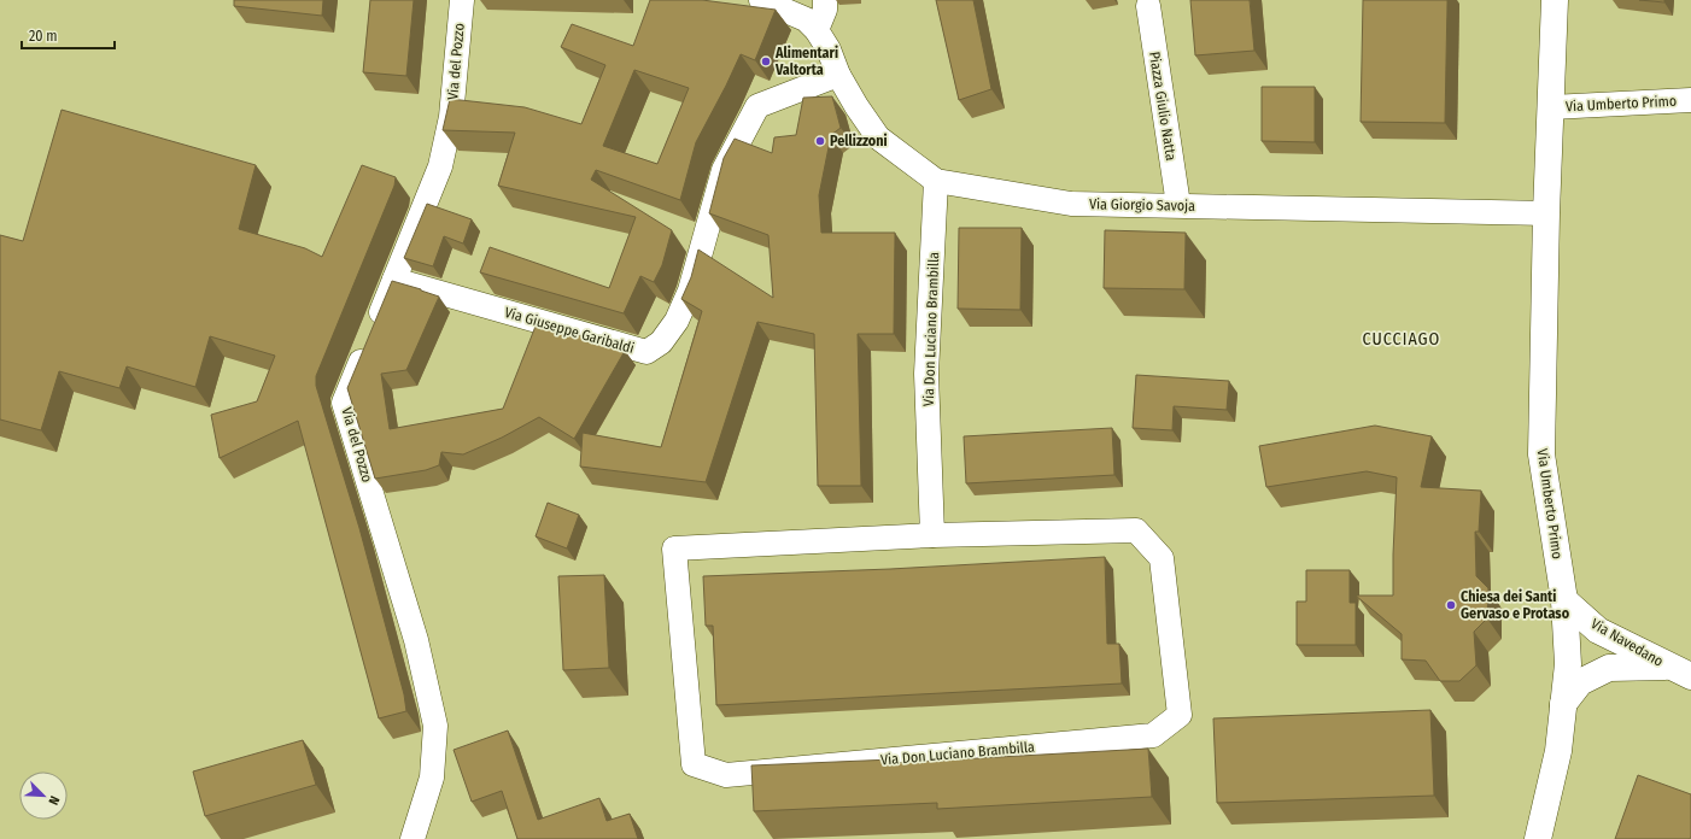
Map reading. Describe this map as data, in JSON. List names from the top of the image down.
{
  "streets": {
    "main road": ["Via Umberto Primo", "Via Navedano"],
    "street": [
      "Via del Pozzo",
      "Piazza Giulio Natta",
      "Via Giorgio Savoja",
      "Via Don Luciano Brambilla",
      "Via Giuseppe Garibaldi"
    ]
  },
  "crossings": [
    ["Via del Pozzo", "Via Giuseppe Garibaldi"],
    ["Via Umberto Primo", "Via Giorgio Savoja"],
    ["Via Umberto Primo", "Via Navedano"],
    ["Piazza Giulio Natta", "Via Giorgio Savoja"],
    ["Via Giorgio Savoja", "Via Don Luciano Brambilla"],
    ["Via Giorgio Savoja", "Via Giuseppe Garibaldi"]
  ],
  "districts": ["CUCCIAGO"],
  "places": ["Alimentari Valtorta", "Pellizzoni", "Chiesa dei Santi Gervaso e Protaso"],
  "scale_bar": "20 m",
  "north": "bottom right"
}
